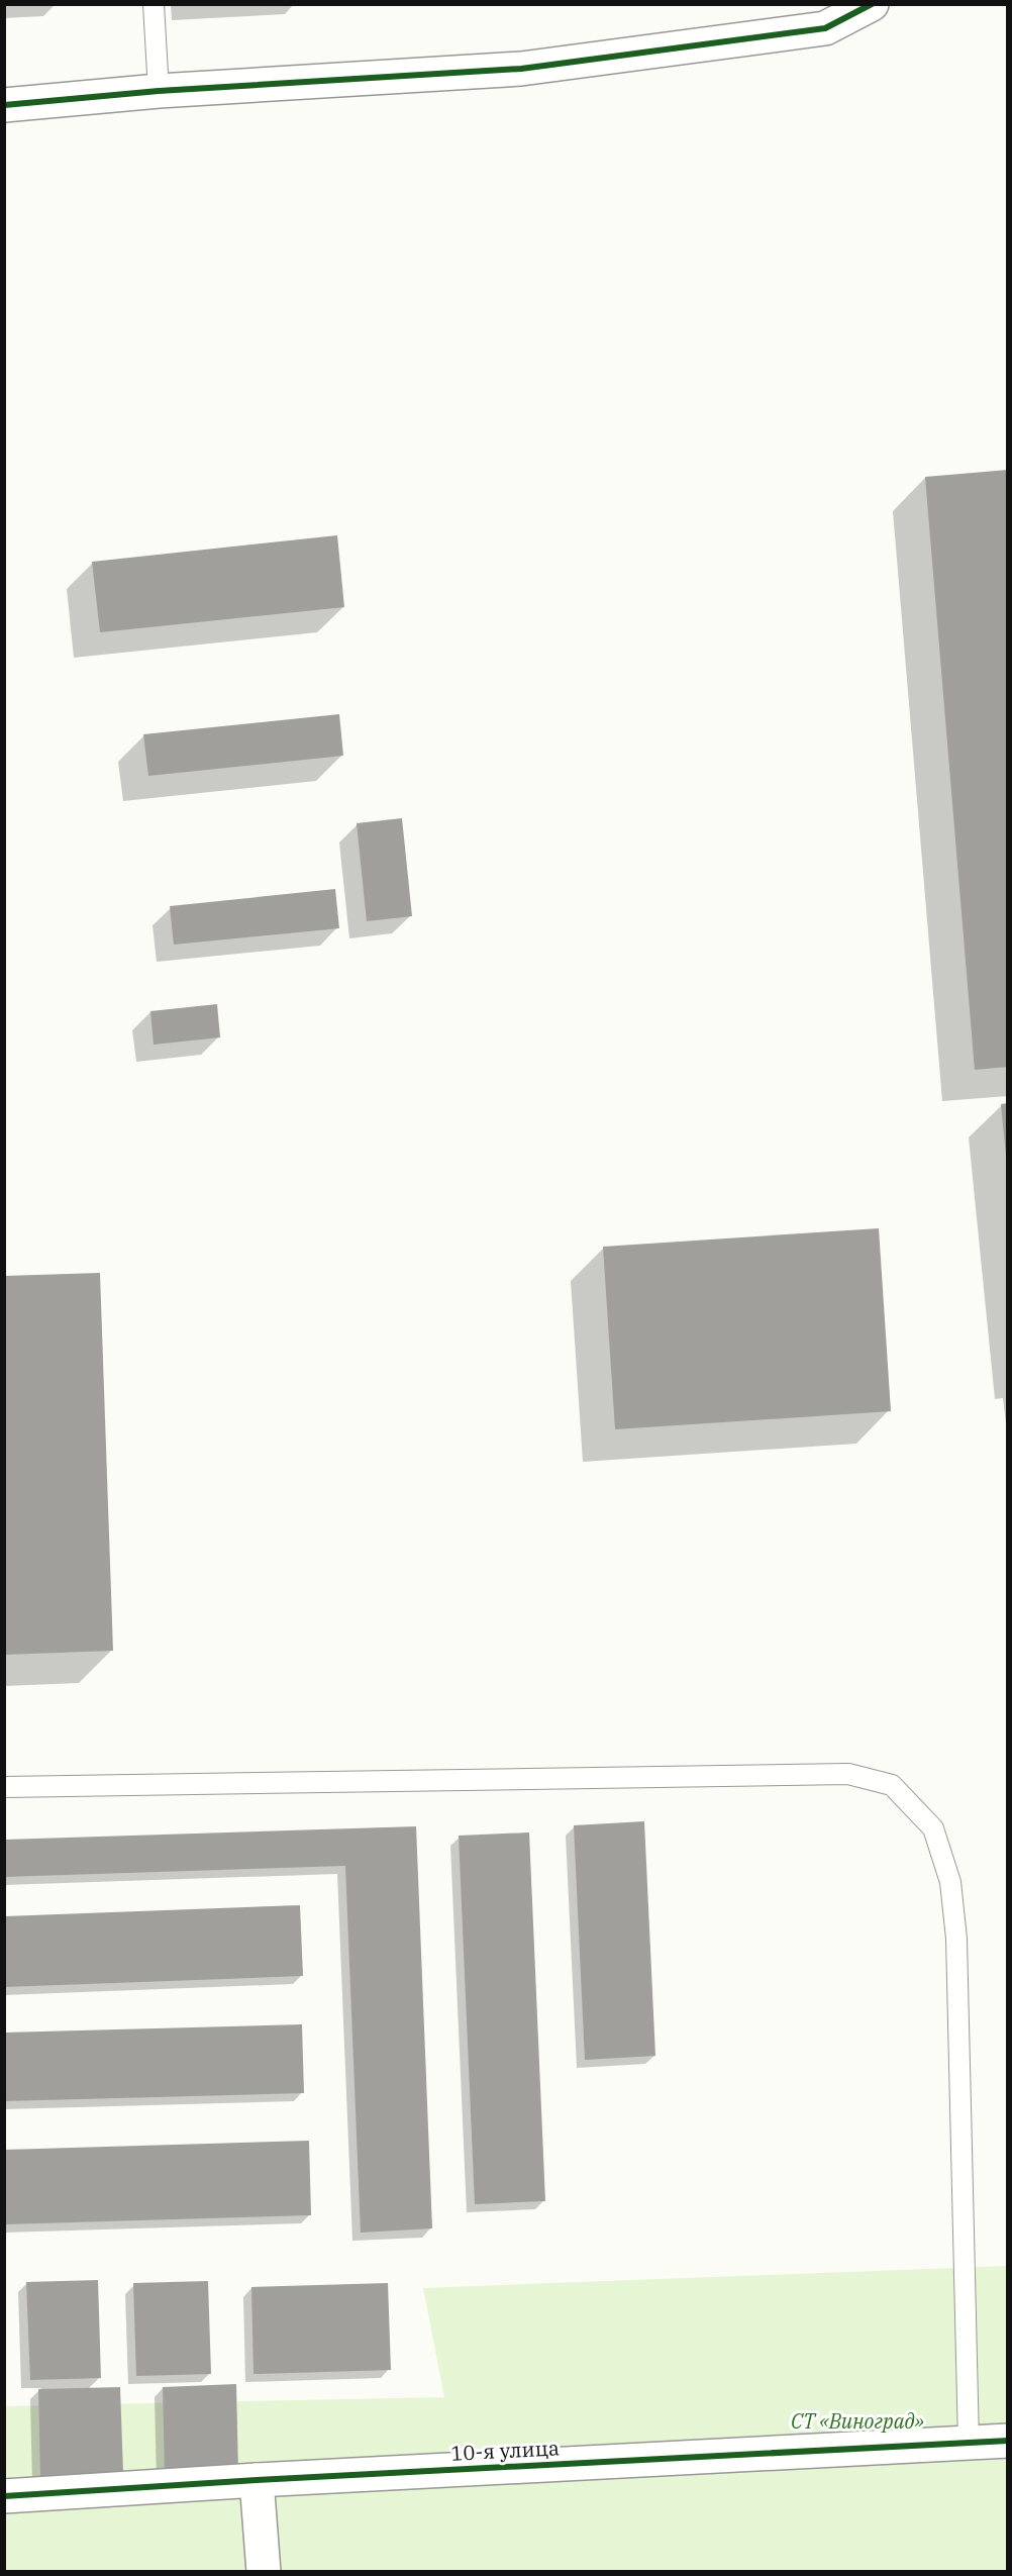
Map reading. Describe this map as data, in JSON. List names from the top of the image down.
{
  "streets": {
    "street": ["10-я улица"]
  },
  "parks": ["СТ «Виноград»"]
}
